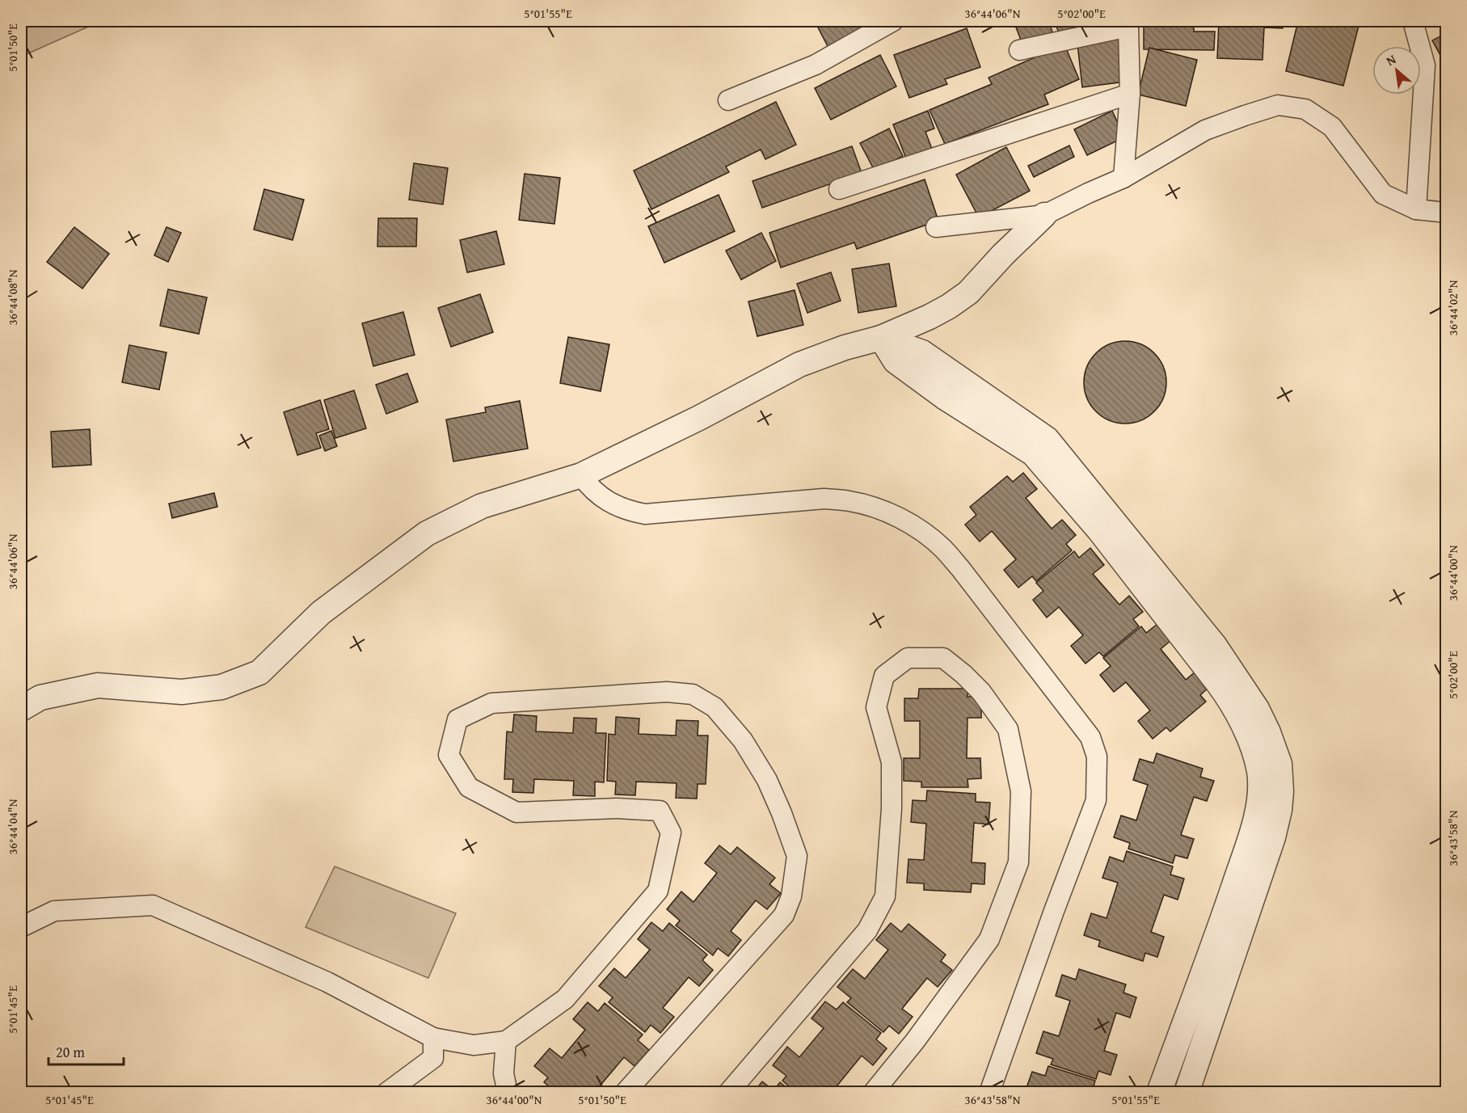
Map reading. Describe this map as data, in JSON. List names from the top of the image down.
{
  "scale_bar": "20 m",
  "north": "top left",
  "coordinates": [
    "5°01'55\"E",
    "36°44'06\"N",
    "5°02'00\"E",
    "5°01'50\"E",
    "36°44'08\"N",
    "36°44'02\"N",
    "36°44'00\"N",
    "36°44'04\"N",
    "36°43'58\"N",
    "5°01'45\"E"
  ]
}
